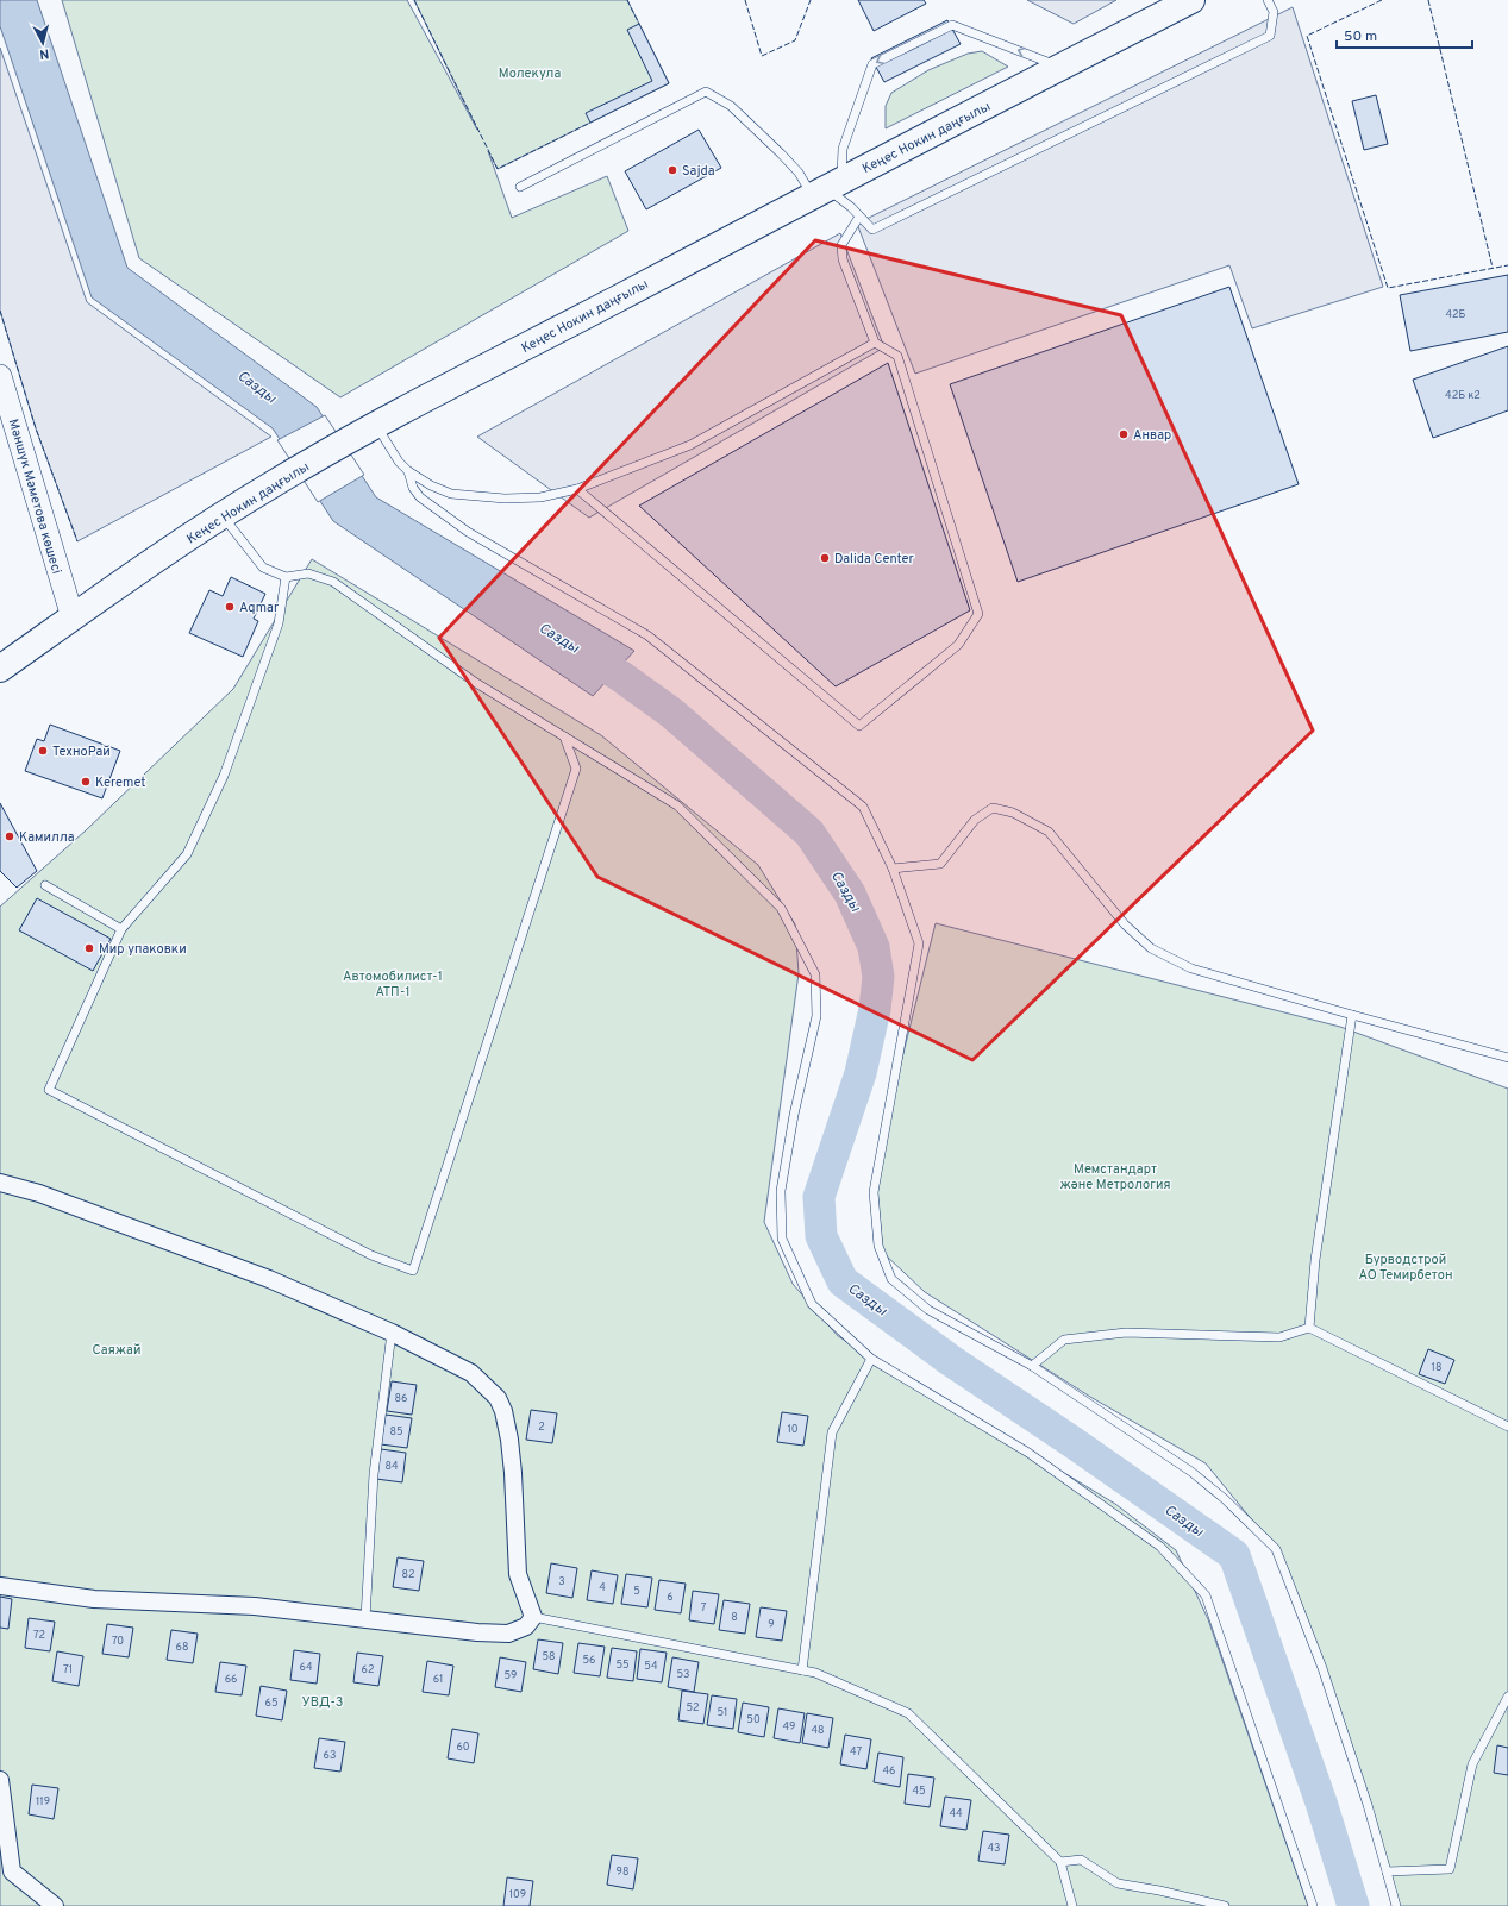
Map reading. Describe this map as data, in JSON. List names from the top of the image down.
{
  "streets": {
    "highway": ["Кеңес Нокин даңғылы"],
    "main road": ["Мәншүк Мәметова көшесі"]
  },
  "crossings": [
    ["Кеңес Нокин даңғылы", "Мәншүк Мәметова көшесі"]
  ],
  "water": ["Сазды"],
  "parks": [
    "Молекула",
    "Автомобилист-1 АТП-1",
    "Мемстандарт және Метрология",
    "Бурводстрой АО Темирбетон",
    "Саяжай",
    "УВД-3"
  ],
  "places": [
    "Sajda",
    "Анвар",
    "Dalida Center",
    "Aqmar",
    "ТехноРай",
    "Keremet",
    "Камилла",
    "Мир упаковки"
  ],
  "house_numbers": [
    "42Б",
    "42Б к2",
    "18",
    "86",
    "2",
    "10",
    "85",
    "84",
    "82",
    "3",
    "4",
    "5",
    "6",
    "7",
    "8",
    "9",
    "72",
    "70",
    "68",
    "58",
    "56",
    "55",
    "54",
    "64",
    "71",
    "62",
    "53",
    "59",
    "66",
    "61",
    "65",
    "52",
    "51",
    "50",
    "49",
    "48",
    "60",
    "47",
    "63",
    "46",
    "45",
    "119",
    "44",
    "43",
    "98",
    "109"
  ],
  "scale_bar": "50 m",
  "north": "bottom"
}
